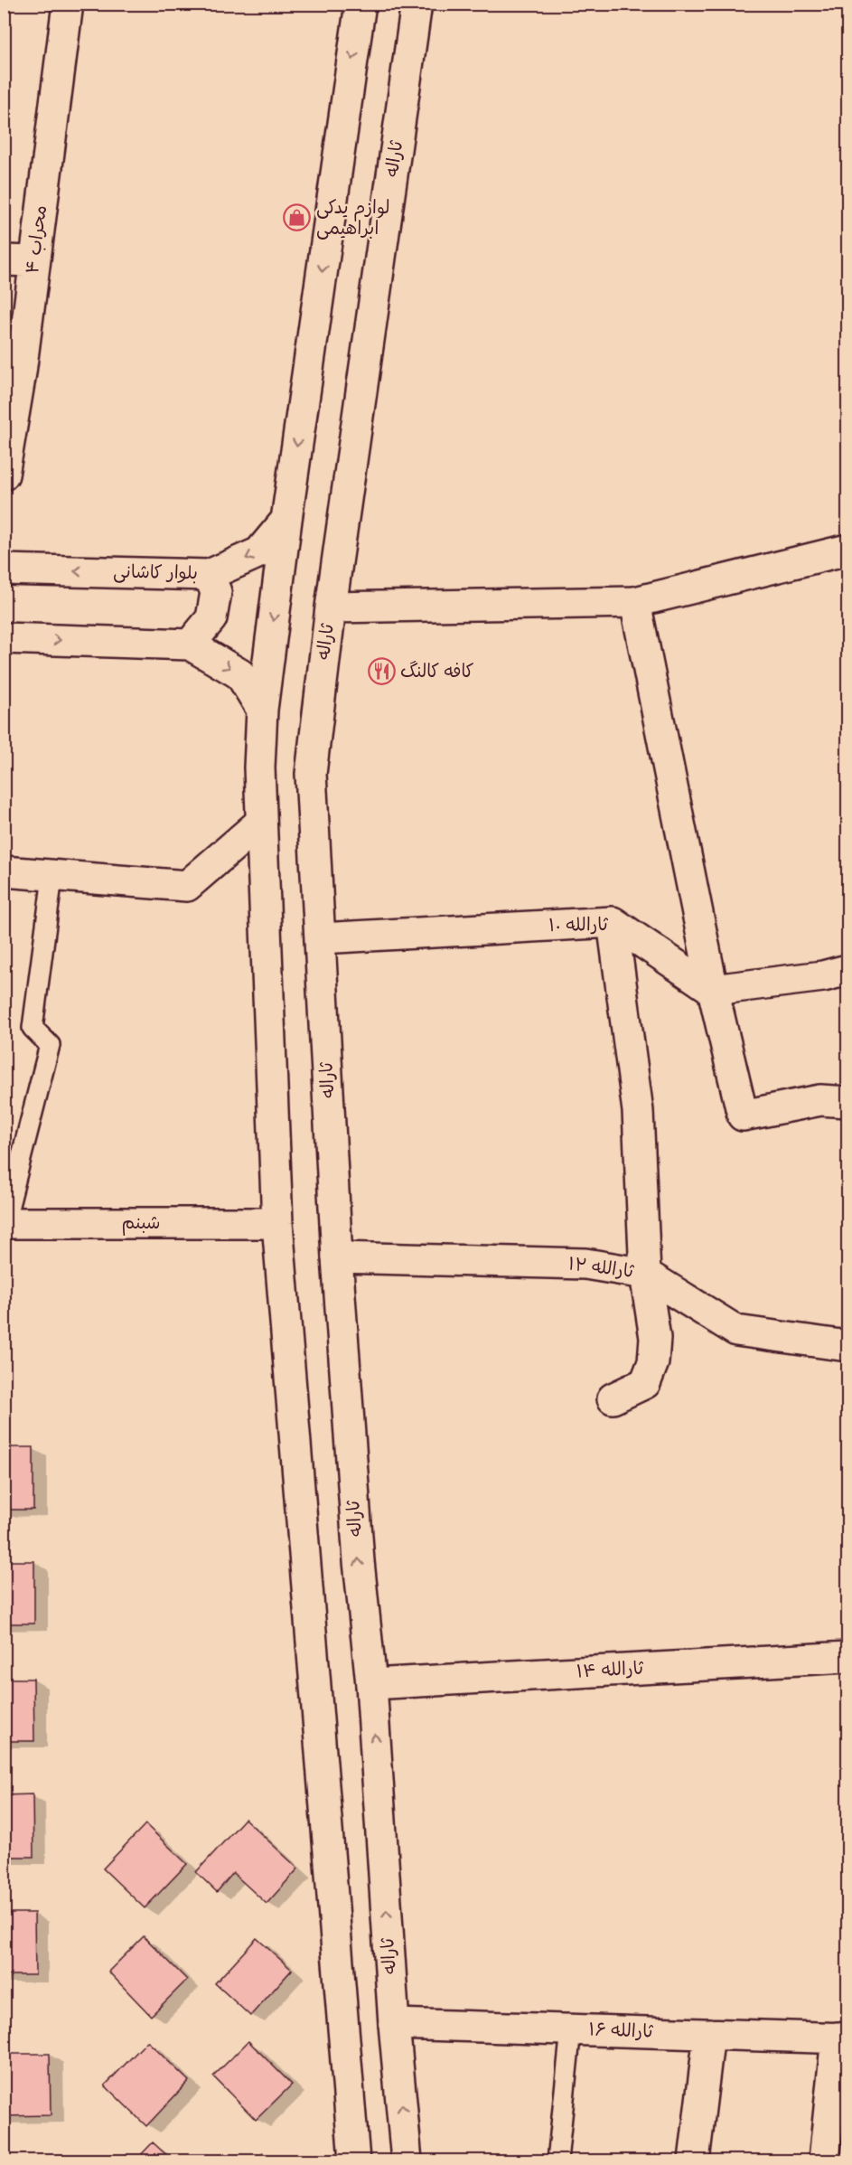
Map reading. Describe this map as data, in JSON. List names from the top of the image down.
{
  "streets": {
    "street": [
      "ثاراله",
      "محراب ۴",
      "بلوار کاشانی",
      "ثارالله ۱۰",
      "شبنم",
      "ثارالله ۱۲",
      "ثارالله ۱۴",
      "ثارالله ۱۶"
    ]
  },
  "crossings": [
    ["ثاراله", "ثارالله ۱۰"],
    ["ثاراله", "ثارالله ۱۲"],
    ["ثاراله", "ثارالله ۱۴"],
    ["ثاراله", "ثارالله ۱۶"]
  ],
  "places": {
    "shop": ["لوازم یدکی ابراهیمی"],
    "restaurant": ["کافه کالنگ"]
  }
}
